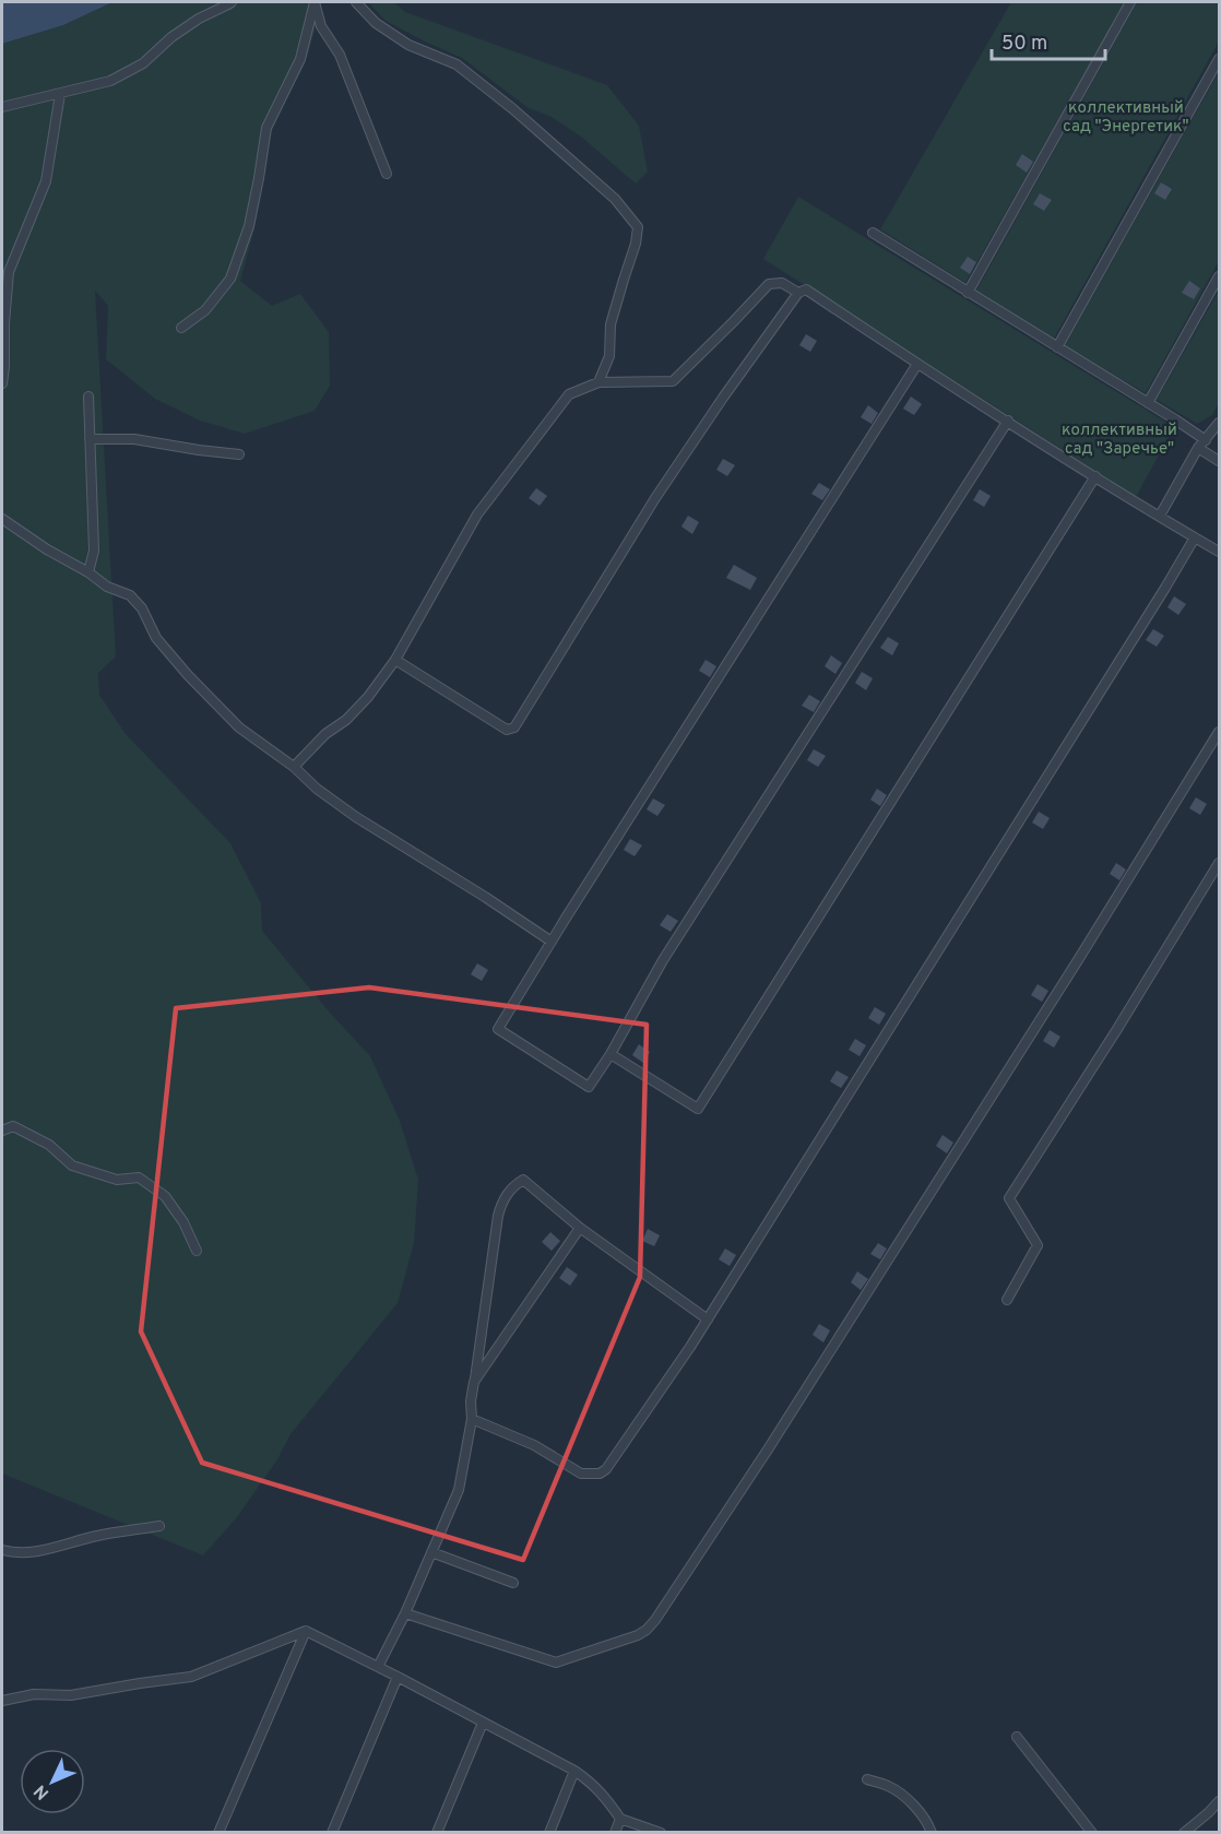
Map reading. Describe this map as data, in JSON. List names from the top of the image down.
{
  "parks": ["коллективный сад \"Энергетик\"", "коллективный сад \"Заречье\""],
  "scale_bar": "50 m",
  "north": "bottom left"
}
